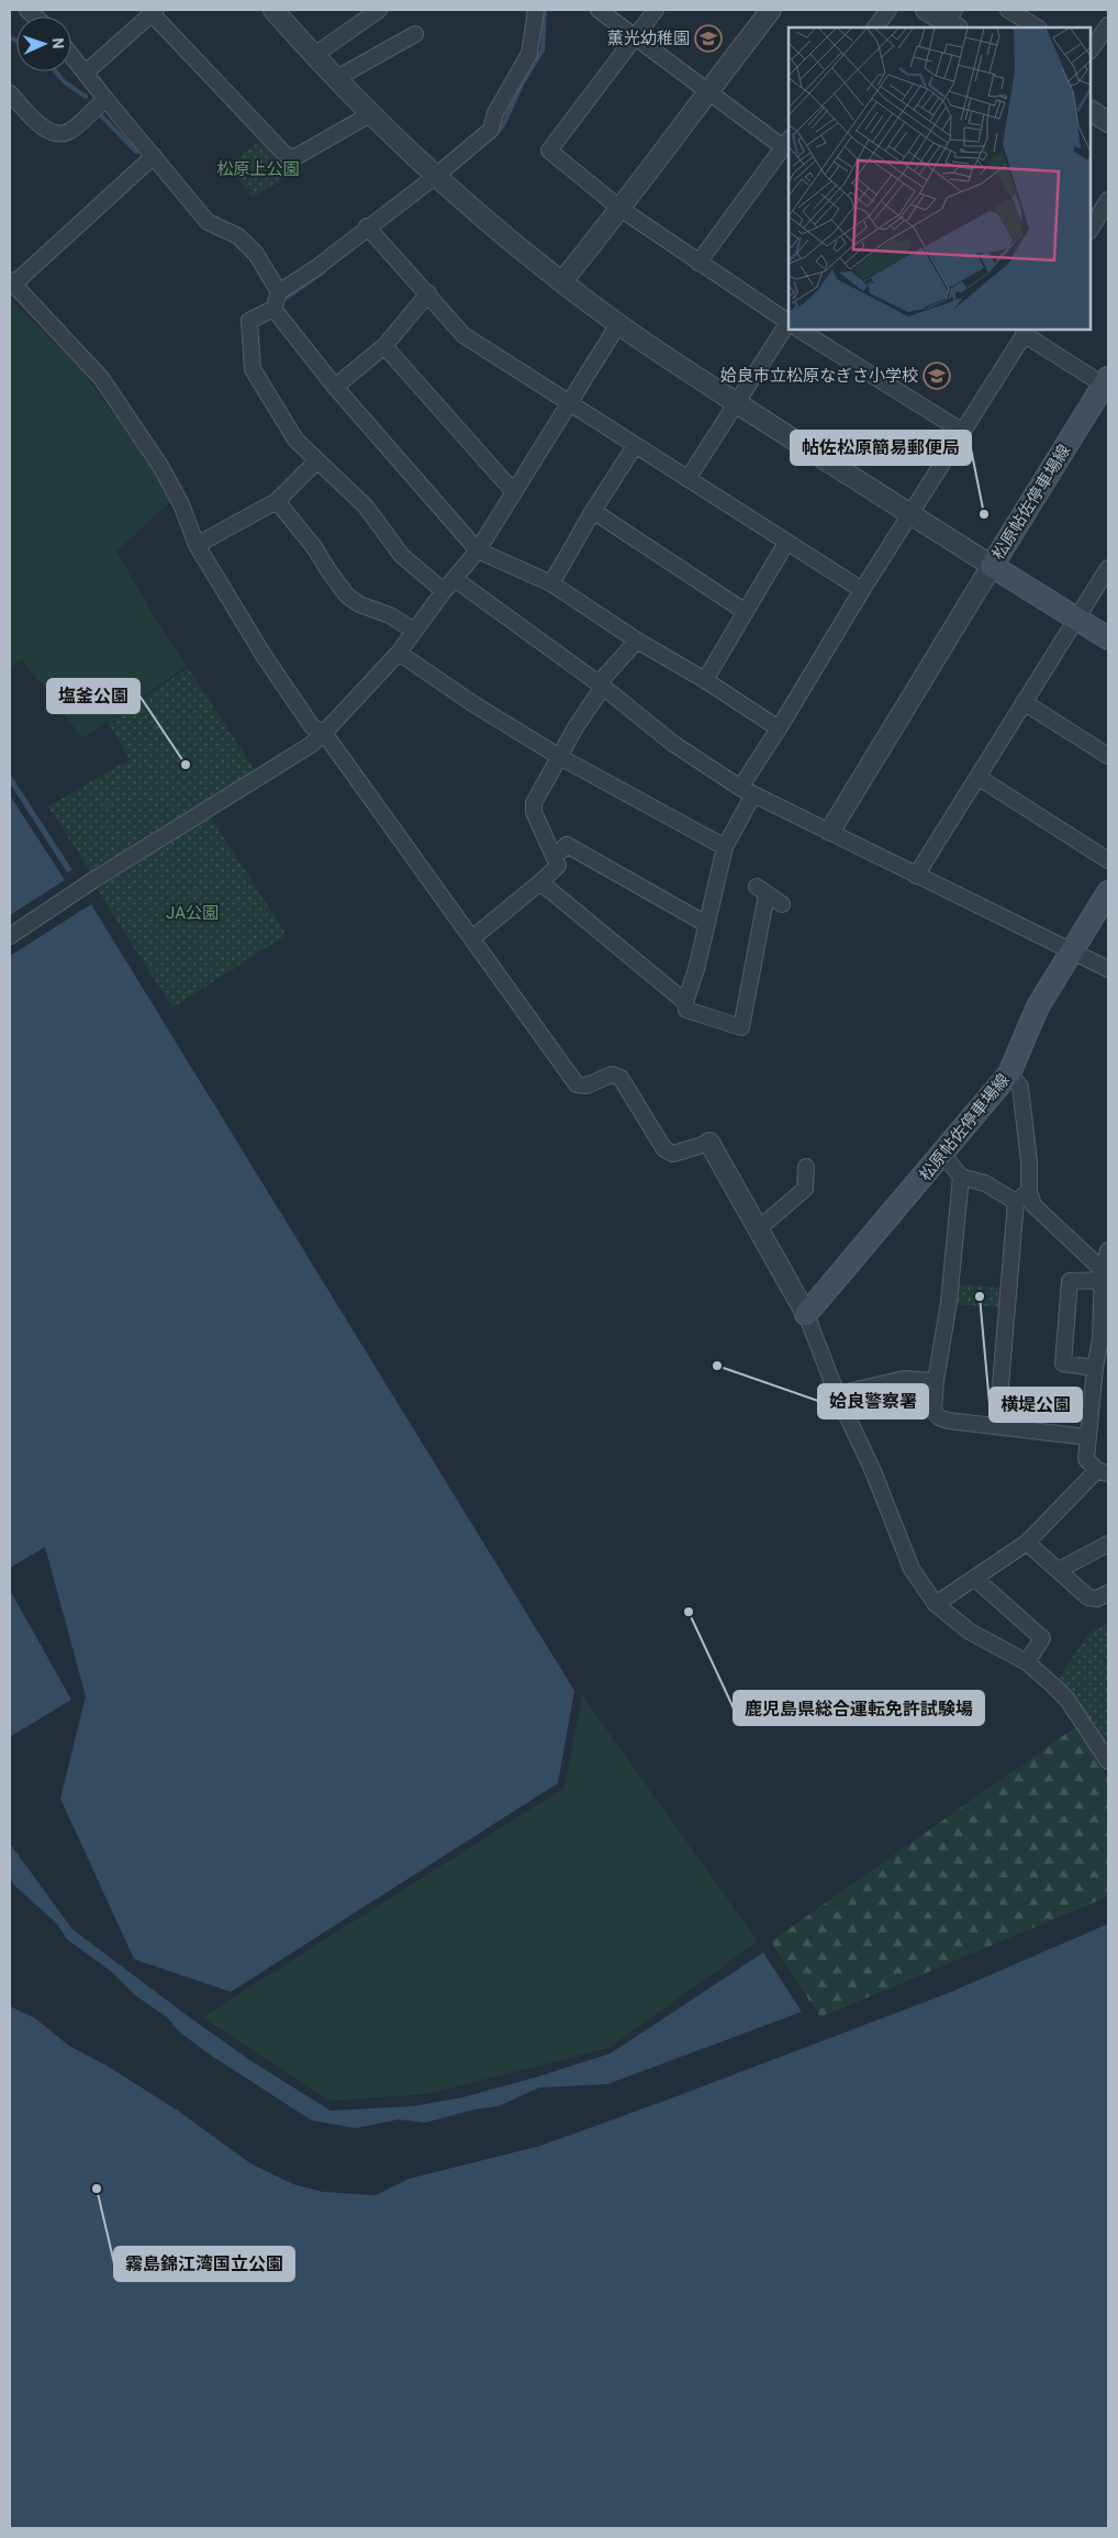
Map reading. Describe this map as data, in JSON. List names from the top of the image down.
{
  "streets": {
    "main road": ["松原帖佐停車場線"]
  },
  "parks": ["松原上公園", "JA公園"],
  "places": {
    "school or university": ["薫光幼稚園", "姶良市立松原なぎさ小学校"],
    "other": [
      "帖佐松原簡易郵便局",
      "塩釜公園",
      "横堤公園",
      "姶良警察署",
      "鹿児島県総合運転免許試験場",
      "霧島錦江湾国立公園"
    ]
  },
  "north": "right"
}
